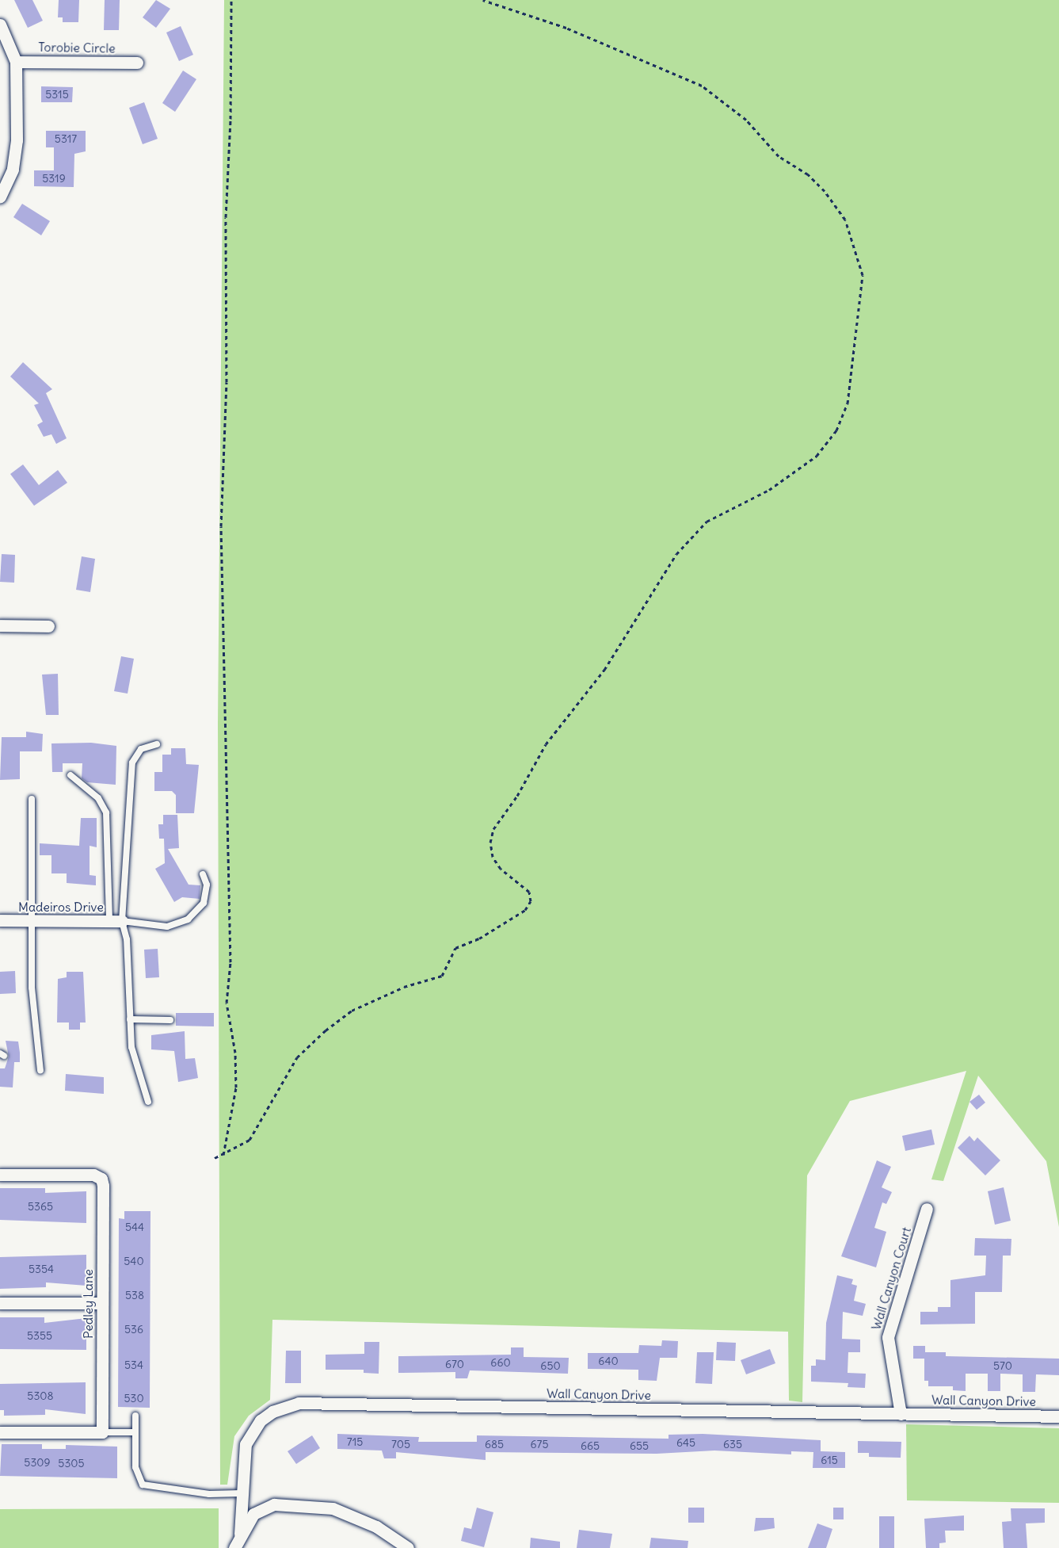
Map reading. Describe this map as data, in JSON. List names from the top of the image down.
{
  "streets": {
    "street": [
      "Torobie Circle",
      "Madeiros Drive",
      "Wall Canyon Court",
      "Pedley Lane",
      "Wall Canyon Drive"
    ]
  },
  "crossings": [
    ["Wall Canyon Court", "Wall Canyon Drive"]
  ],
  "house_numbers": [
    "5315",
    "5317",
    "5319",
    "5365",
    "544",
    "540",
    "5354",
    "538",
    "536",
    "5355",
    "640",
    "660",
    "670",
    "534",
    "650",
    "570",
    "5308",
    "530",
    "715",
    "645",
    "705",
    "685",
    "675",
    "635",
    "665",
    "655",
    "615",
    "5309",
    "5305"
  ]
}
